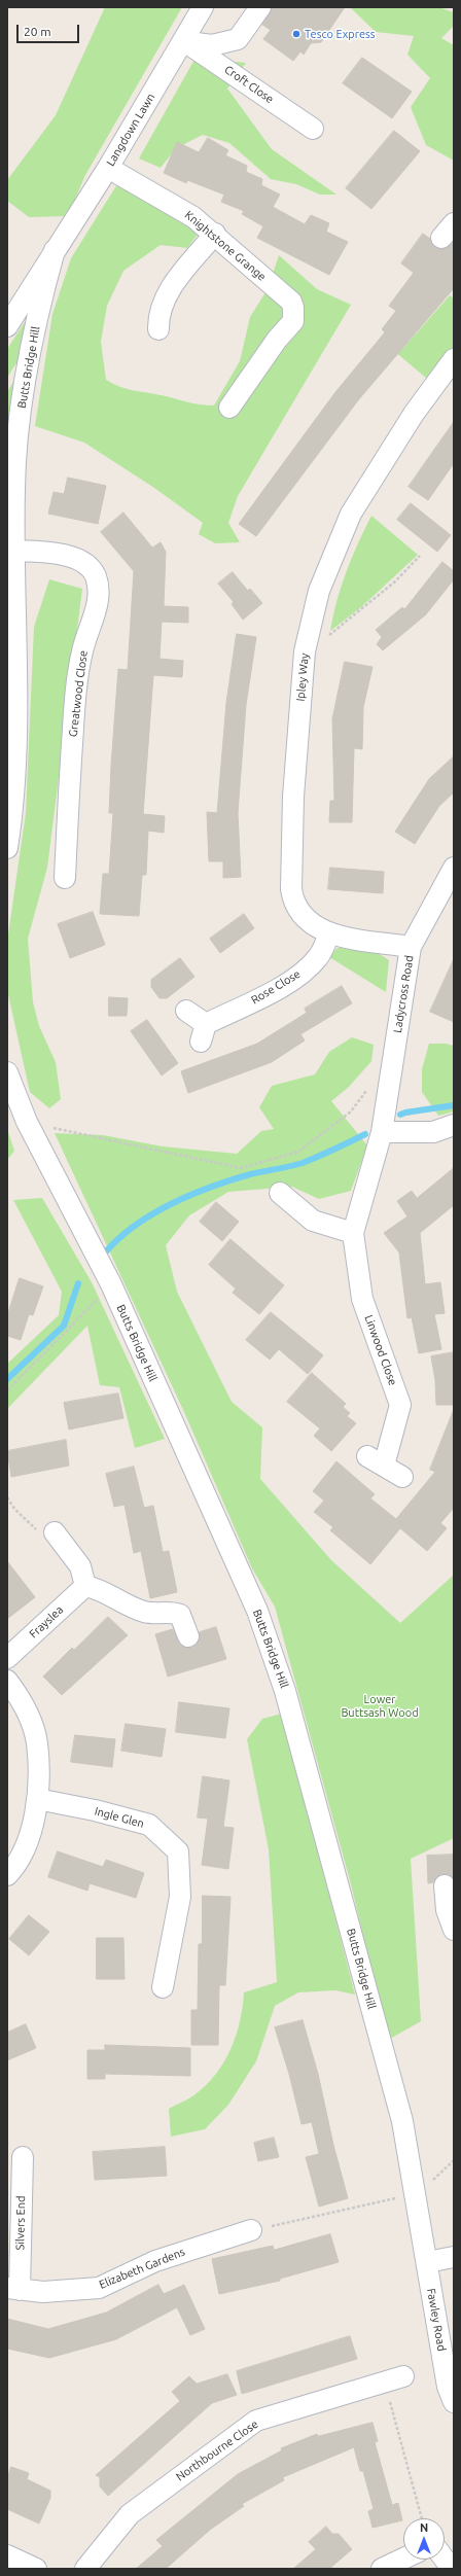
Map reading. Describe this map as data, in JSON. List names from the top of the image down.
{
  "streets": {
    "street": [
      "Croft Close",
      "Langdown Lawn",
      "Knightstone Grange",
      "Butts Bridge Hill",
      "Ipley Way",
      "Greatwood Close",
      "Rose Close",
      "Ladycross Road",
      "Linwood Close",
      "Frayslea",
      "Ingle Glen",
      "Silvers End",
      "Elizabeth Gardens",
      "Fawley Road",
      "Northbourne Close"
    ]
  },
  "crossings": [
    ["Croft Close", "Langdown Lawn"],
    ["Langdown Lawn", "Knightstone Grange"],
    ["Langdown Lawn", "Butts Bridge Hill"],
    ["Butts Bridge Hill", "Greatwood Close"],
    ["Butts Bridge Hill", "Fawley Road"],
    ["Ipley Way", "Rose Close"],
    ["Ipley Way", "Ladycross Road"],
    ["Ladycross Road", "Linwood Close"],
    ["Silvers End", "Elizabeth Gardens"]
  ],
  "parks": ["Lower Buttsash Wood"],
  "places": ["Tesco Express"],
  "scale_bar": "20 m",
  "north": "top"
}
